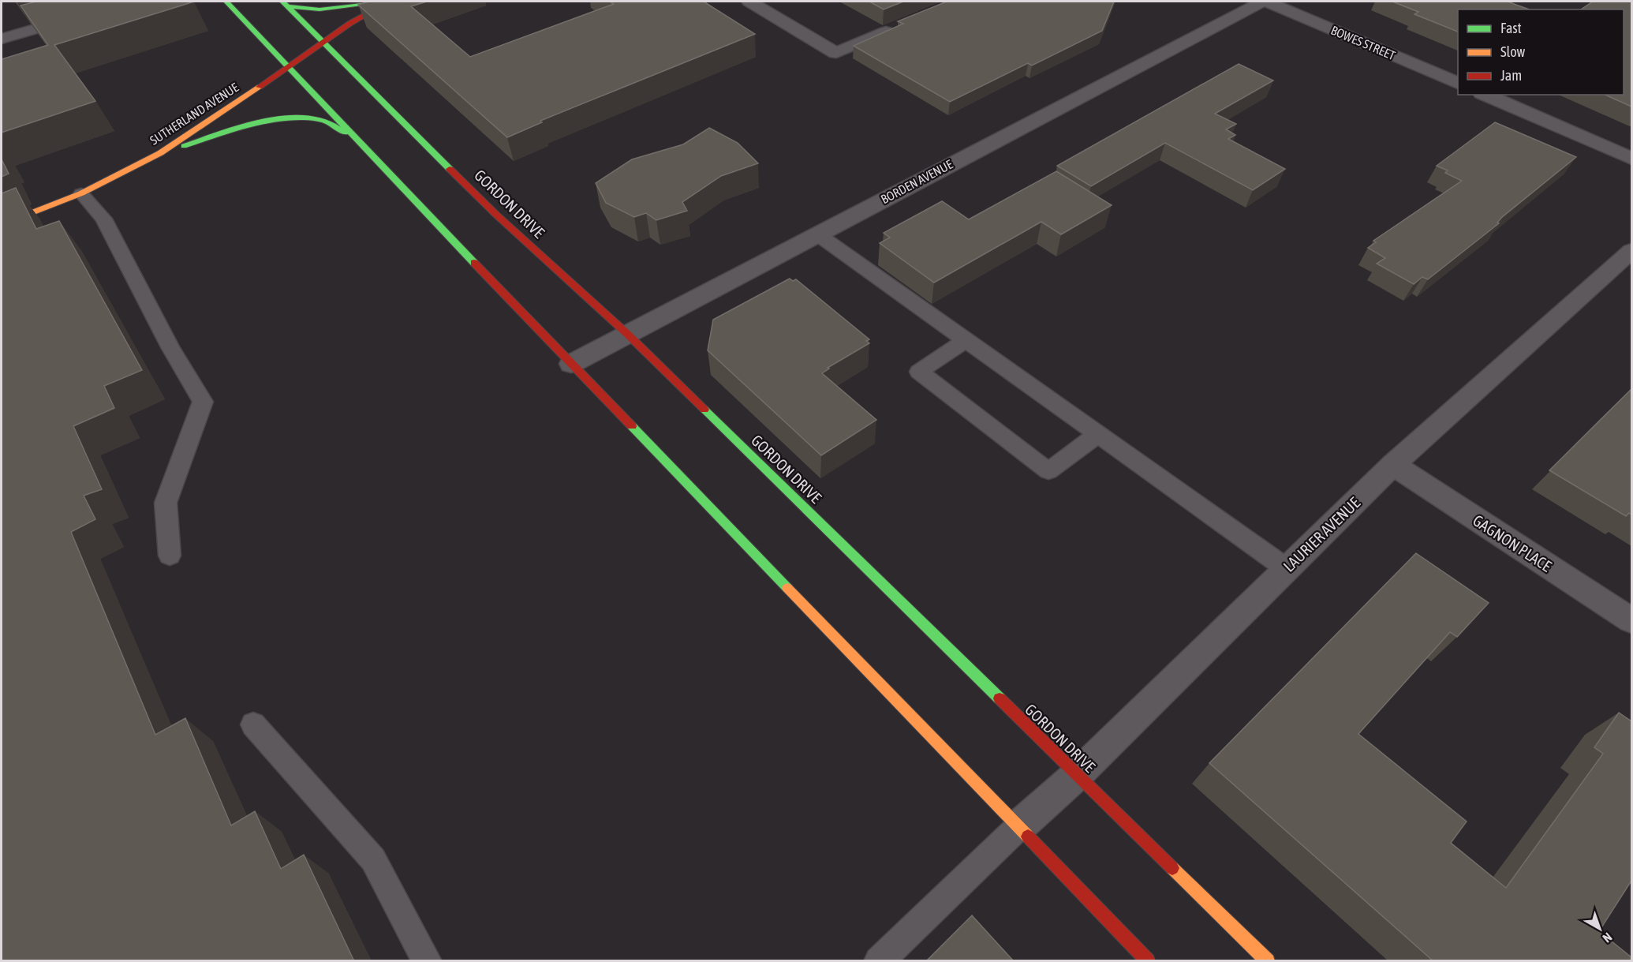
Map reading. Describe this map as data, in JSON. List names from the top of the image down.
{
  "streets": {
    "main road": ["SUTHERLAND AVENUE", "GORDON DRIVE"],
    "street": [
      "BOWES STREET",
      "BORDEN AVENUE",
      "LAURIER AVENUE",
      "GAGNON PLACE"
    ]
  },
  "crossings": [
    ["SUTHERLAND AVENUE", "GORDON DRIVE"],
    ["BORDEN AVENUE", "GORDON DRIVE"],
    ["GORDON DRIVE", "LAURIER AVENUE"],
    ["LAURIER AVENUE", "GAGNON PLACE"]
  ],
  "legend": ["Fast", "Slow", "Jam"],
  "north": "bottom right"
}
